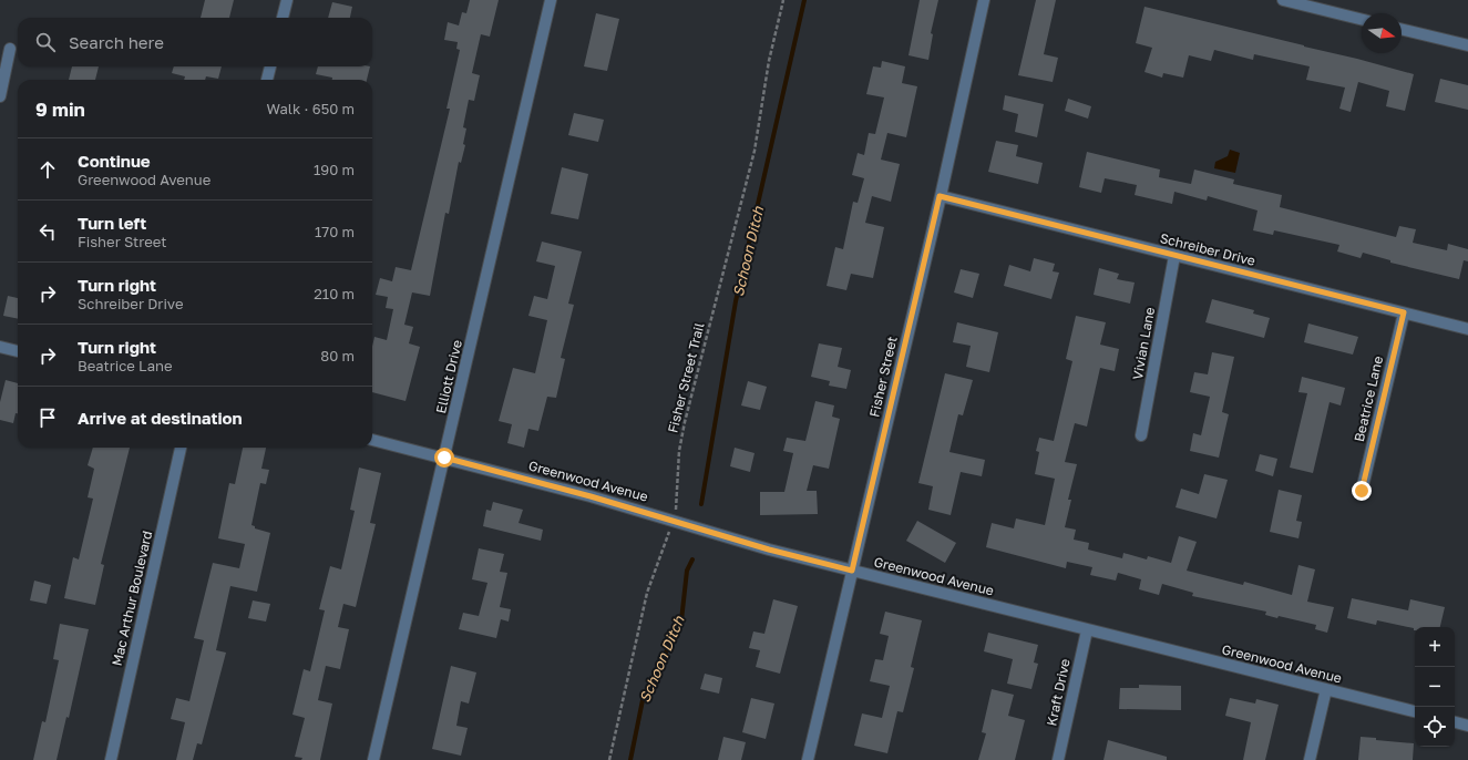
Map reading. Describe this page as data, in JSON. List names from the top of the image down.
{
  "streets": {
    "street": [
      "Schreiber Drive",
      "Vivian Lane",
      "Elliott Drive",
      "Fisher Street",
      "Beatrice Lane",
      "Greenwood Avenue",
      "Mac Arthur Boulevard",
      "Kraft Drive"
    ],
    "path": ["Fisher Street Trail"]
  },
  "crossings": [
    ["Schreiber Drive", "Vivian Lane"],
    ["Schreiber Drive", "Fisher Street"],
    ["Schreiber Drive", "Beatrice Lane"],
    ["Elliott Drive", "Greenwood Avenue"],
    ["Fisher Street", "Greenwood Avenue"],
    ["Fisher Street Trail", "Greenwood Avenue"],
    ["Greenwood Avenue", "Kraft Drive"]
  ],
  "water": ["Schoon Ditch"],
  "north": "right",
  "page": {
    "search": "Search here",
    "heading": ["9 min", "Walk · 650 m"],
    "list": [
      ["Continue", "Greenwood Avenue", "190 m"],
      ["Turn left", "Fisher Street", "170 m"],
      ["Turn right", "Schreiber Drive", "210 m"],
      ["Turn right", "Beatrice Lane", "80 m"],
      "Arrive at destination"
    ],
    "map_buttons": ["+", "−"]
  }
}
